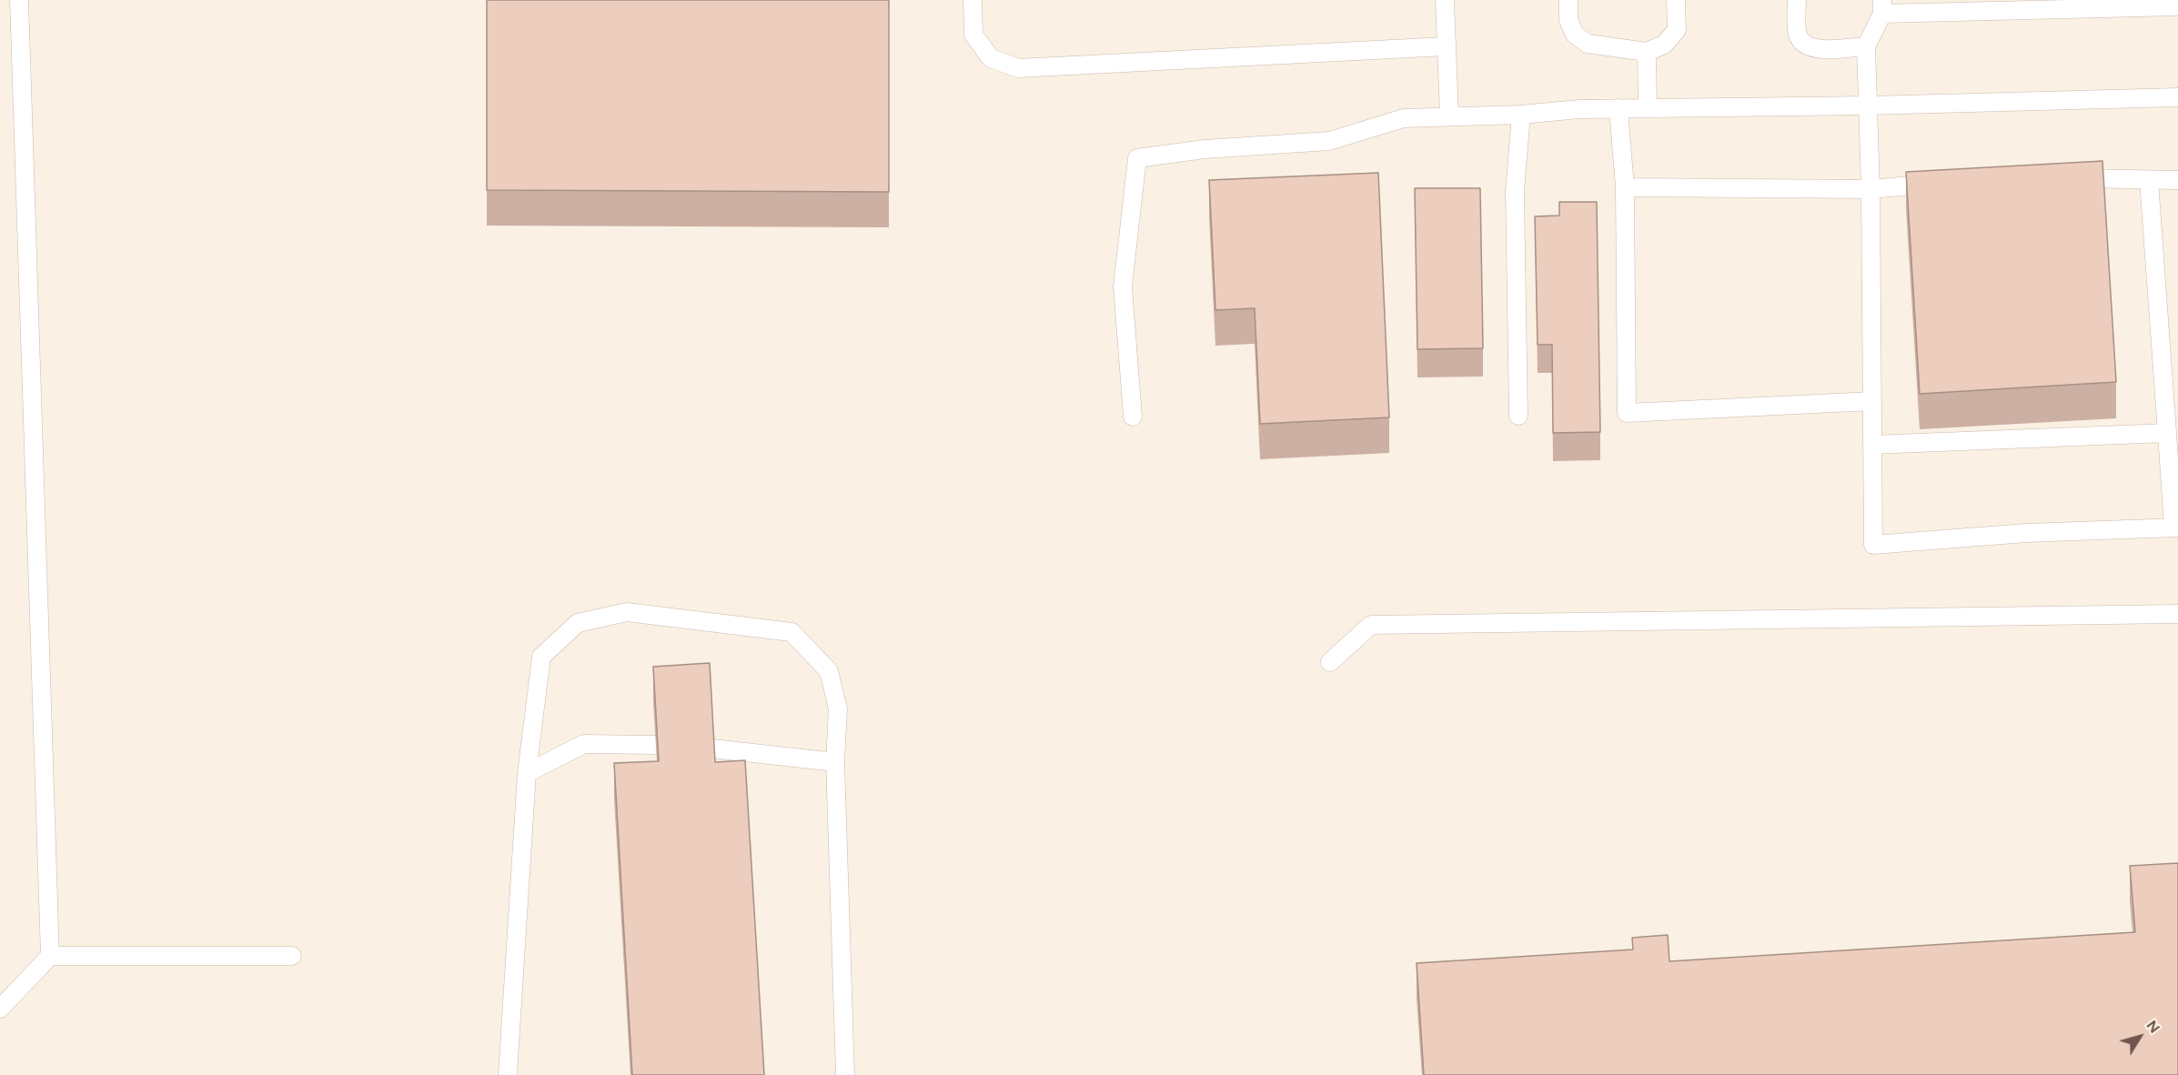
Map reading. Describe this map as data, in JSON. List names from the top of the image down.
{
  "north": "top right"
}
